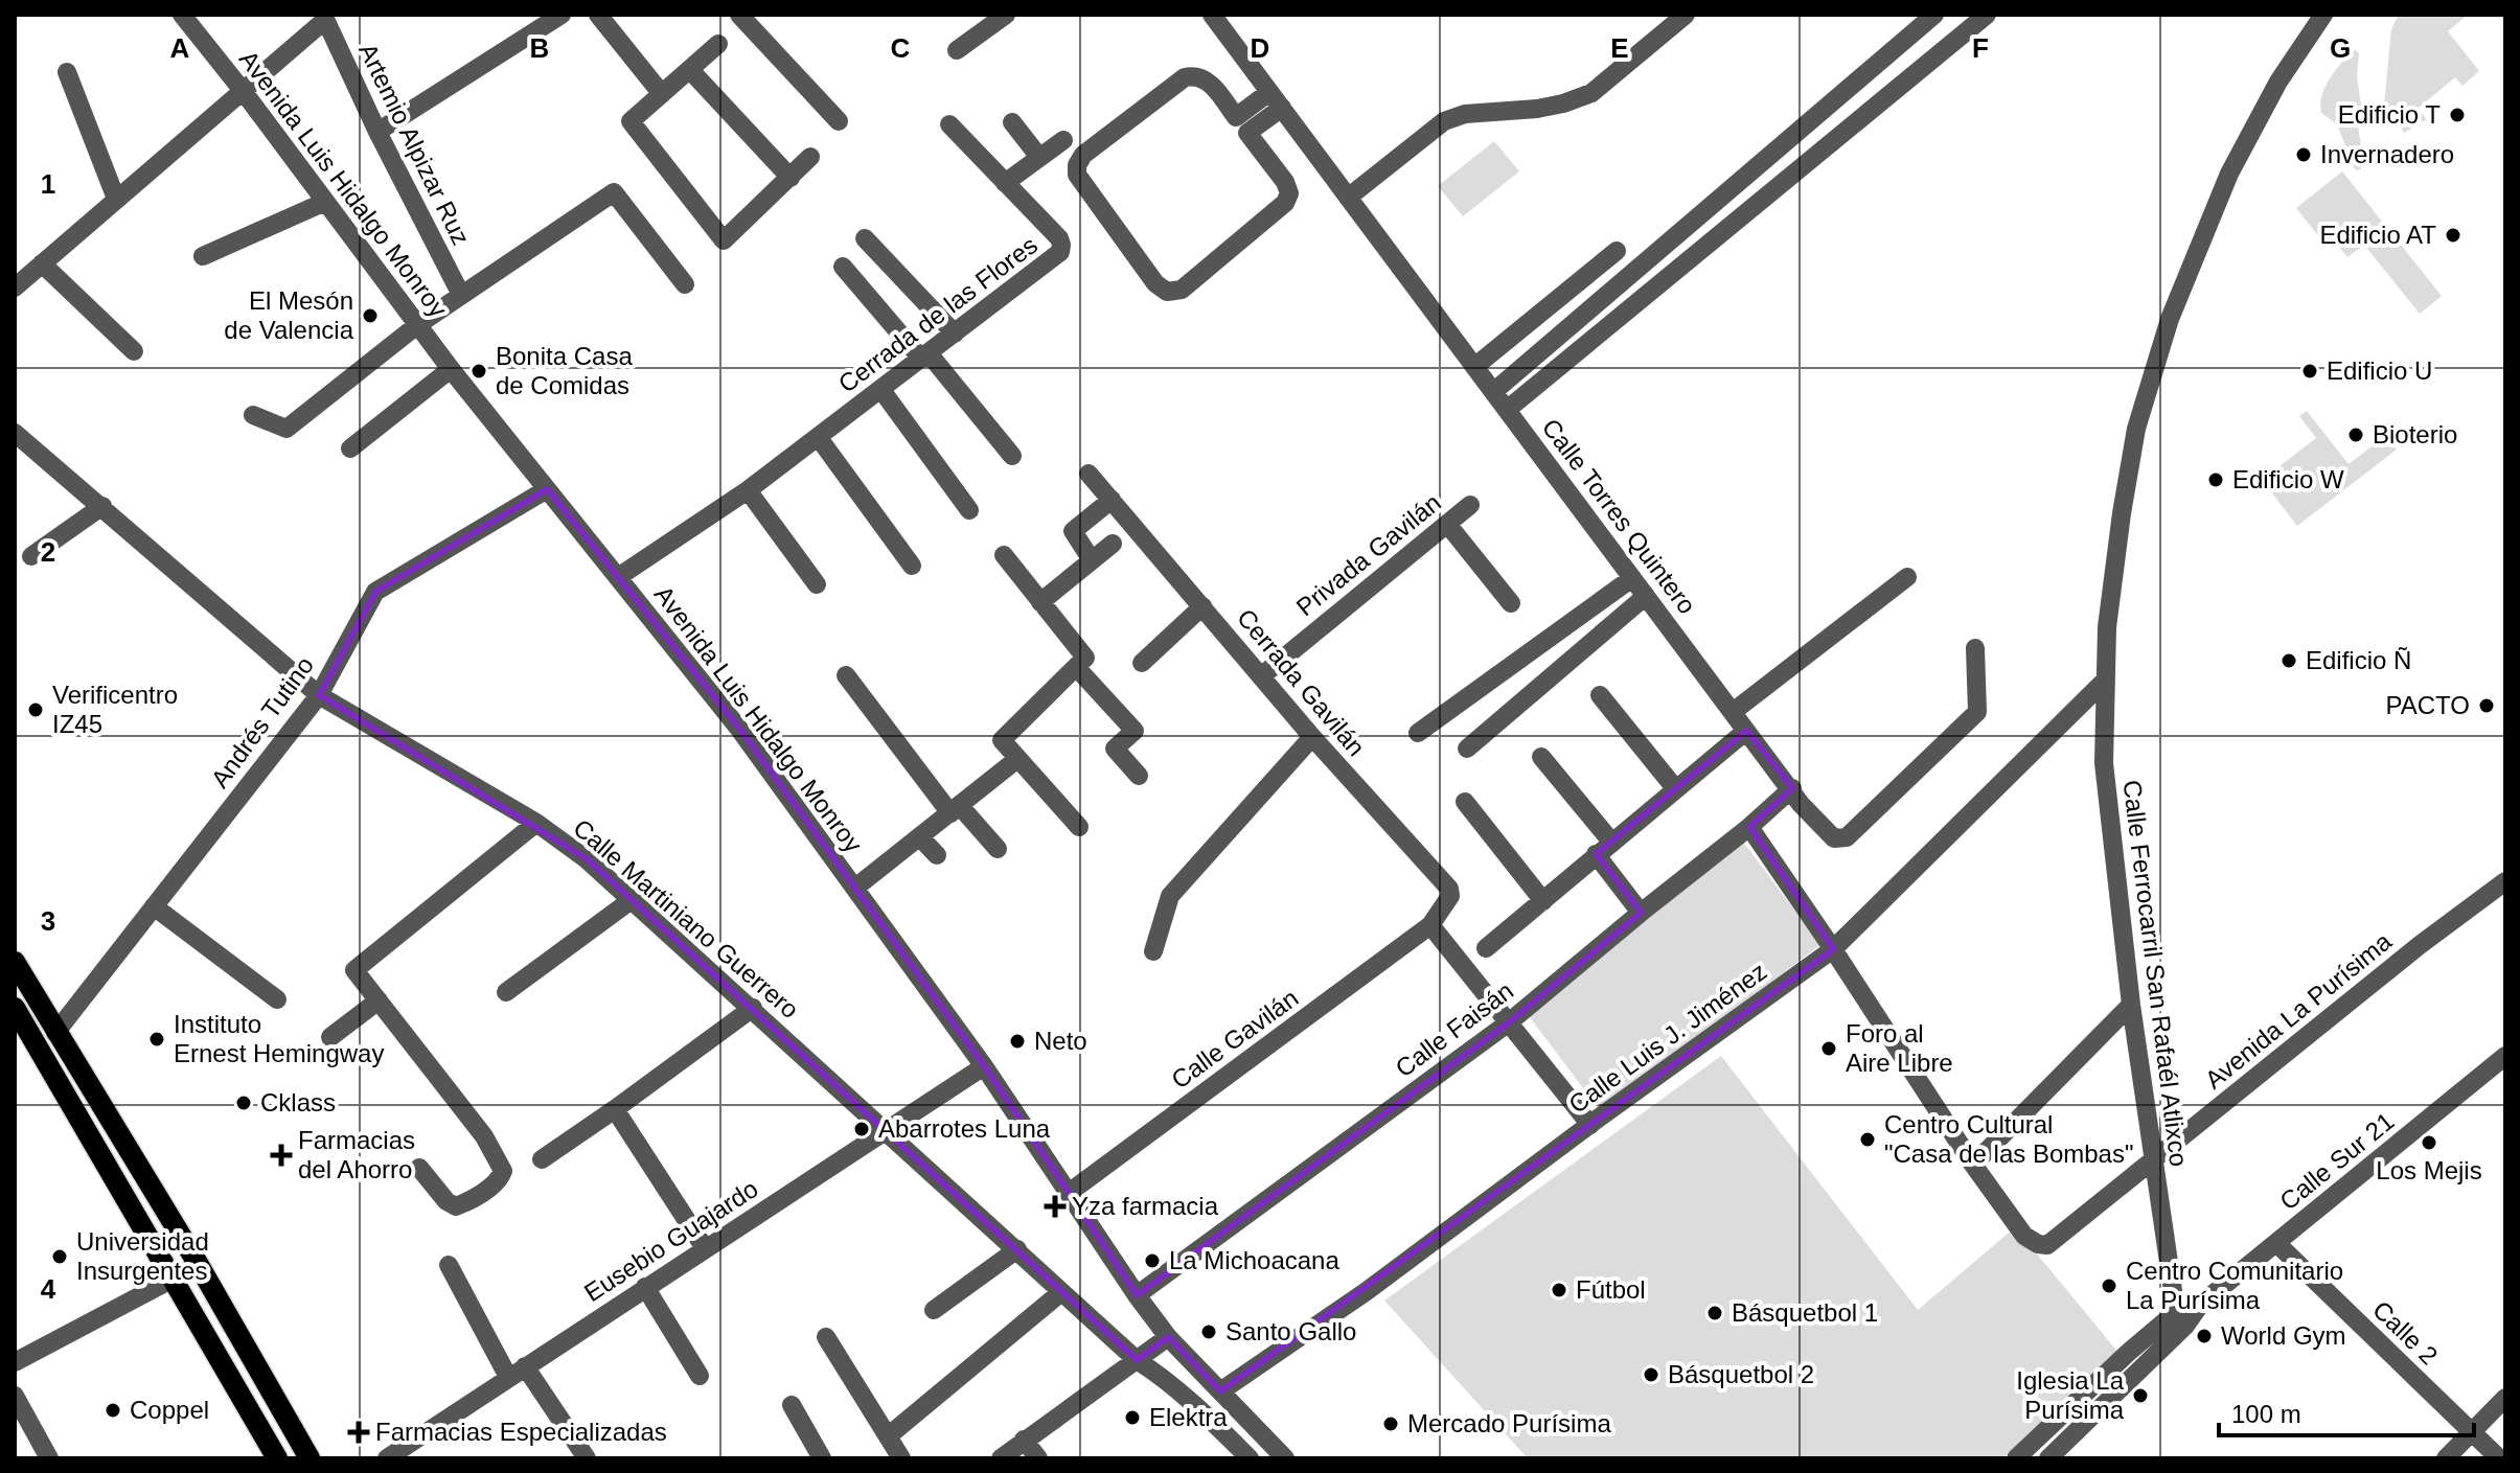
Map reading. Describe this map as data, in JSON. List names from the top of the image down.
{
  "streets": {
    "street": [
      "Artemio Alpizar Ruz",
      "Avenida Luis Hidalgo Monroy",
      "Cerrada de las Flores",
      "Calle Torres Quintero",
      "Privada Gavilán",
      "Cerrada Gavilán",
      "Andrés Tutino",
      "Calle Martiniano Guerrero",
      "Calle Ferrocarril San Rafaél Atlixco",
      "Avenida La Purísima",
      "Calle Faisán",
      "Calle Luis J. Jiménez",
      "Calle Gavilán",
      "Calle Sur 21",
      "Eusebio Guajardo",
      "Calle 2"
    ]
  },
  "crossings": [
    ["Avenida Luis Hidalgo Monroy", "Cerrada de las Flores"],
    ["Avenida Luis Hidalgo Monroy", "Andrés Tutino"],
    ["Avenida Luis Hidalgo Monroy", "Calle Faisán"],
    ["Avenida Luis Hidalgo Monroy", "Calle Luis J. Jiménez"],
    ["Avenida Luis Hidalgo Monroy", "Calle Gavilán"],
    ["Avenida Luis Hidalgo Monroy", "Eusebio Guajardo"],
    ["Calle Torres Quintero", "Calle Faisán"],
    ["Privada Gavilán", "Cerrada Gavilán"],
    ["Cerrada Gavilán", "Calle Gavilán"],
    ["Andrés Tutino", "Calle Martiniano Guerrero"],
    ["Calle Martiniano Guerrero", "Eusebio Guajardo"],
    ["Calle Ferrocarril San Rafaél Atlixco", "Avenida La Purísima"],
    ["Calle Ferrocarril San Rafaél Atlixco", "Calle Luis J. Jiménez"],
    ["Calle Ferrocarril San Rafaél Atlixco", "Calle Sur 21"],
    ["Calle Sur 21", "Calle 2"]
  ],
  "places": {
    "other": [
      "Edificio T",
      "Invernadero",
      "Edificio AT",
      "El Mesón de Valencia",
      "Bonita Casa de Comidas",
      "Edificio U",
      "Bioterio",
      "Edificio W",
      "Edificio Ñ",
      "PACTO",
      "Verificentro IZ45",
      "Instituto Ernest Hemingway",
      "Neto",
      "Foro al Aire Libre",
      "Cklass",
      "Abarrotes Luna",
      "Centro Cultural \"Casa de las Bombas\"",
      "Los Mejis",
      "Universidad Insurgentes",
      "La Michoacana",
      "Centro Comunitario La Purísima",
      "Fútbol",
      "Básquetbol 1",
      "Santo Gallo",
      "World Gym",
      "Básquetbol 2",
      "Iglesia La Purísima",
      "Coppel",
      "Elektra",
      "Mercado Purísima"
    ],
    "health": ["Farmacias del Ahorro", "Yza farmacia", "Farmacias Especializadas"]
  },
  "scale_bar": "100 m",
  "grid": {
    "columns": [
      "A",
      "B",
      "C",
      "D",
      "E",
      "F",
      "G"
    ],
    "rows": [
      "1",
      "2",
      "3",
      "4"
    ]
  }
}
